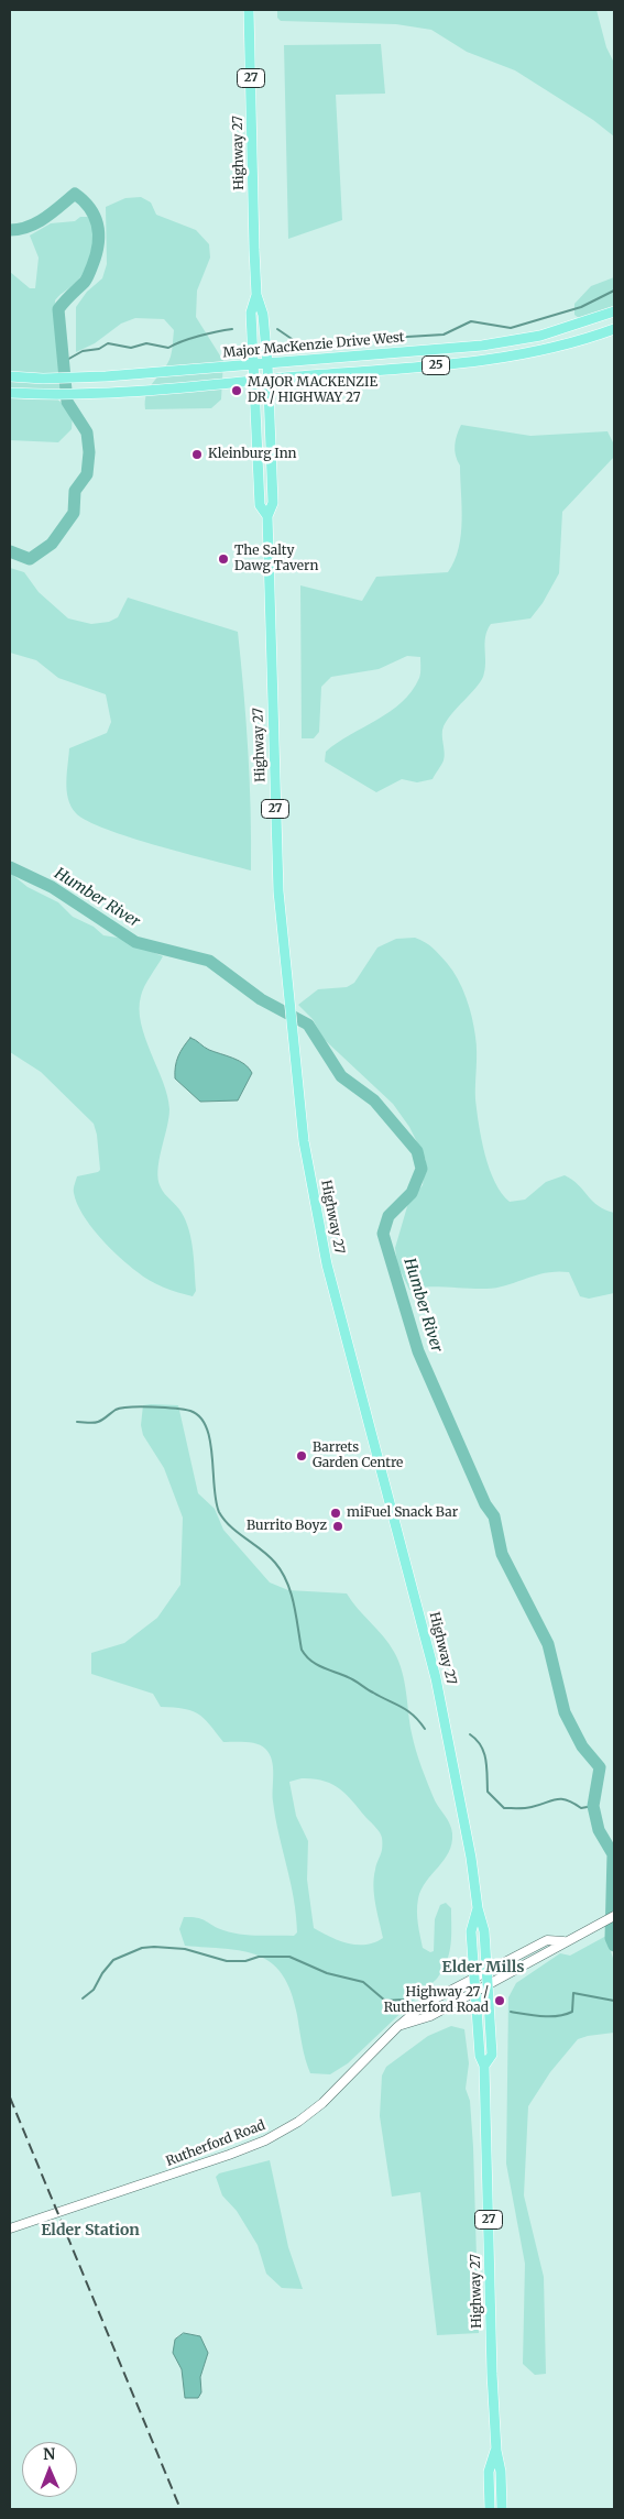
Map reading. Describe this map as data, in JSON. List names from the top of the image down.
{
  "streets": {
    "main road": [
      "27",
      "Highway 27",
      "Major MacKenzie Drive West",
      "25",
      "Rutherford Road"
    ]
  },
  "crossings": [
    ["Highway 27", "Major MacKenzie Drive West"],
    ["Highway 27", "25"],
    ["Highway 27", "Rutherford Road"]
  ],
  "districts": ["Elder Mills", "Elder Station"],
  "water": ["Humber River"],
  "places": [
    "MAJOR MACKENZIE DR / HIGHWAY 27",
    "Kleinburg Inn",
    "The Salty Dawg Tavern",
    "Barrets Garden Centre",
    "miFuel Snack Bar",
    "Burrito Boyz",
    "Highway 27 / Rutherford Road"
  ],
  "north": "top"
}
